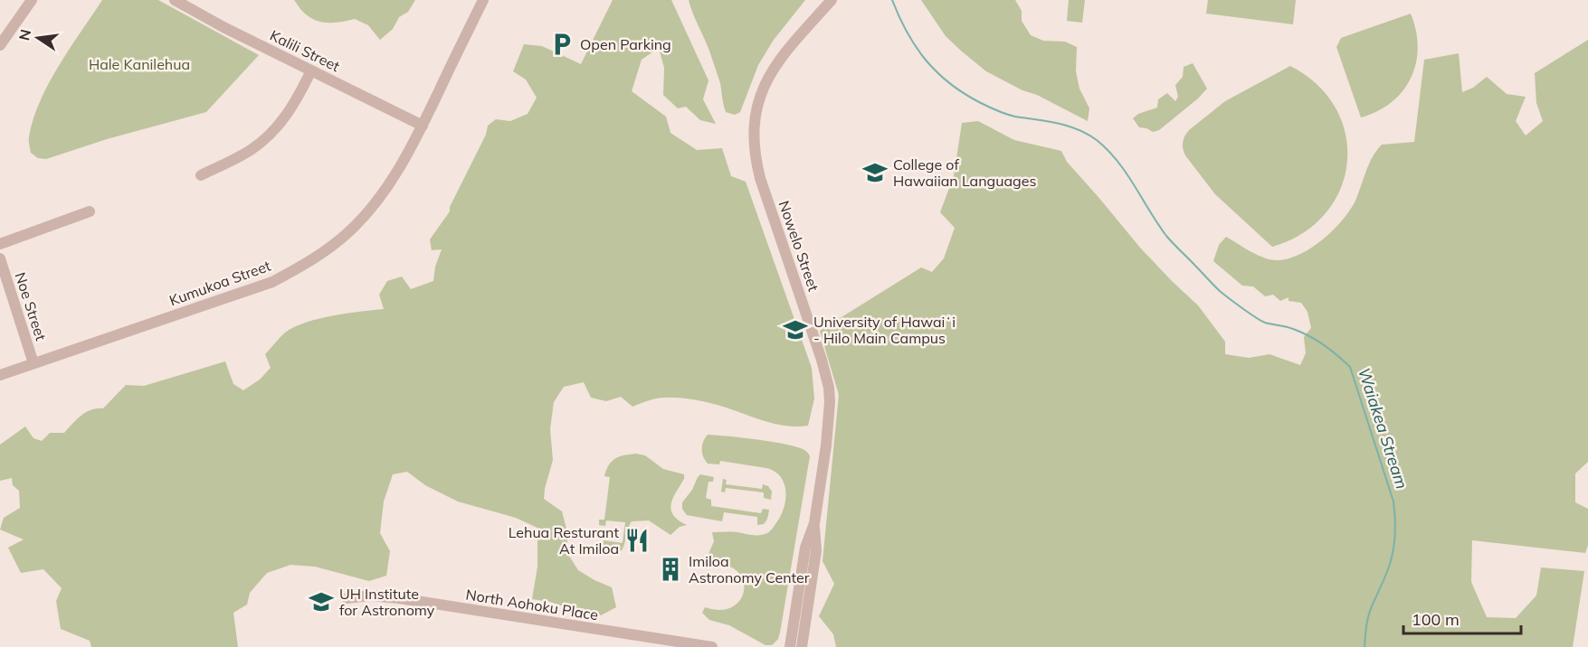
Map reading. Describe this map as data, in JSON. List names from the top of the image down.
{
  "streets": {
    "street": [
      "Kalili Street",
      "Nowelo Street",
      "Kumukoa Street",
      "Noe Street",
      "North Aohoku Place"
    ]
  },
  "crossings": [
    ["Kalili Street", "Kumukoa Street"],
    ["Kumukoa Street", "Noe Street"]
  ],
  "water": ["Waiakea Stream"],
  "parks": ["Hale Kanilehua"],
  "places": {
    "parking": ["Open Parking"],
    "school or university": ["College of Hawaiian Languages", "University of Hawaiʻi - Hilo Main Campus", "UH Institute for Astronomy"],
    "restaurant": ["Lehua Resturant At Imiloa"],
    "building": ["Imiloa Astronomy Center"]
  },
  "scale_bar": "100 m",
  "north": "left"
}
